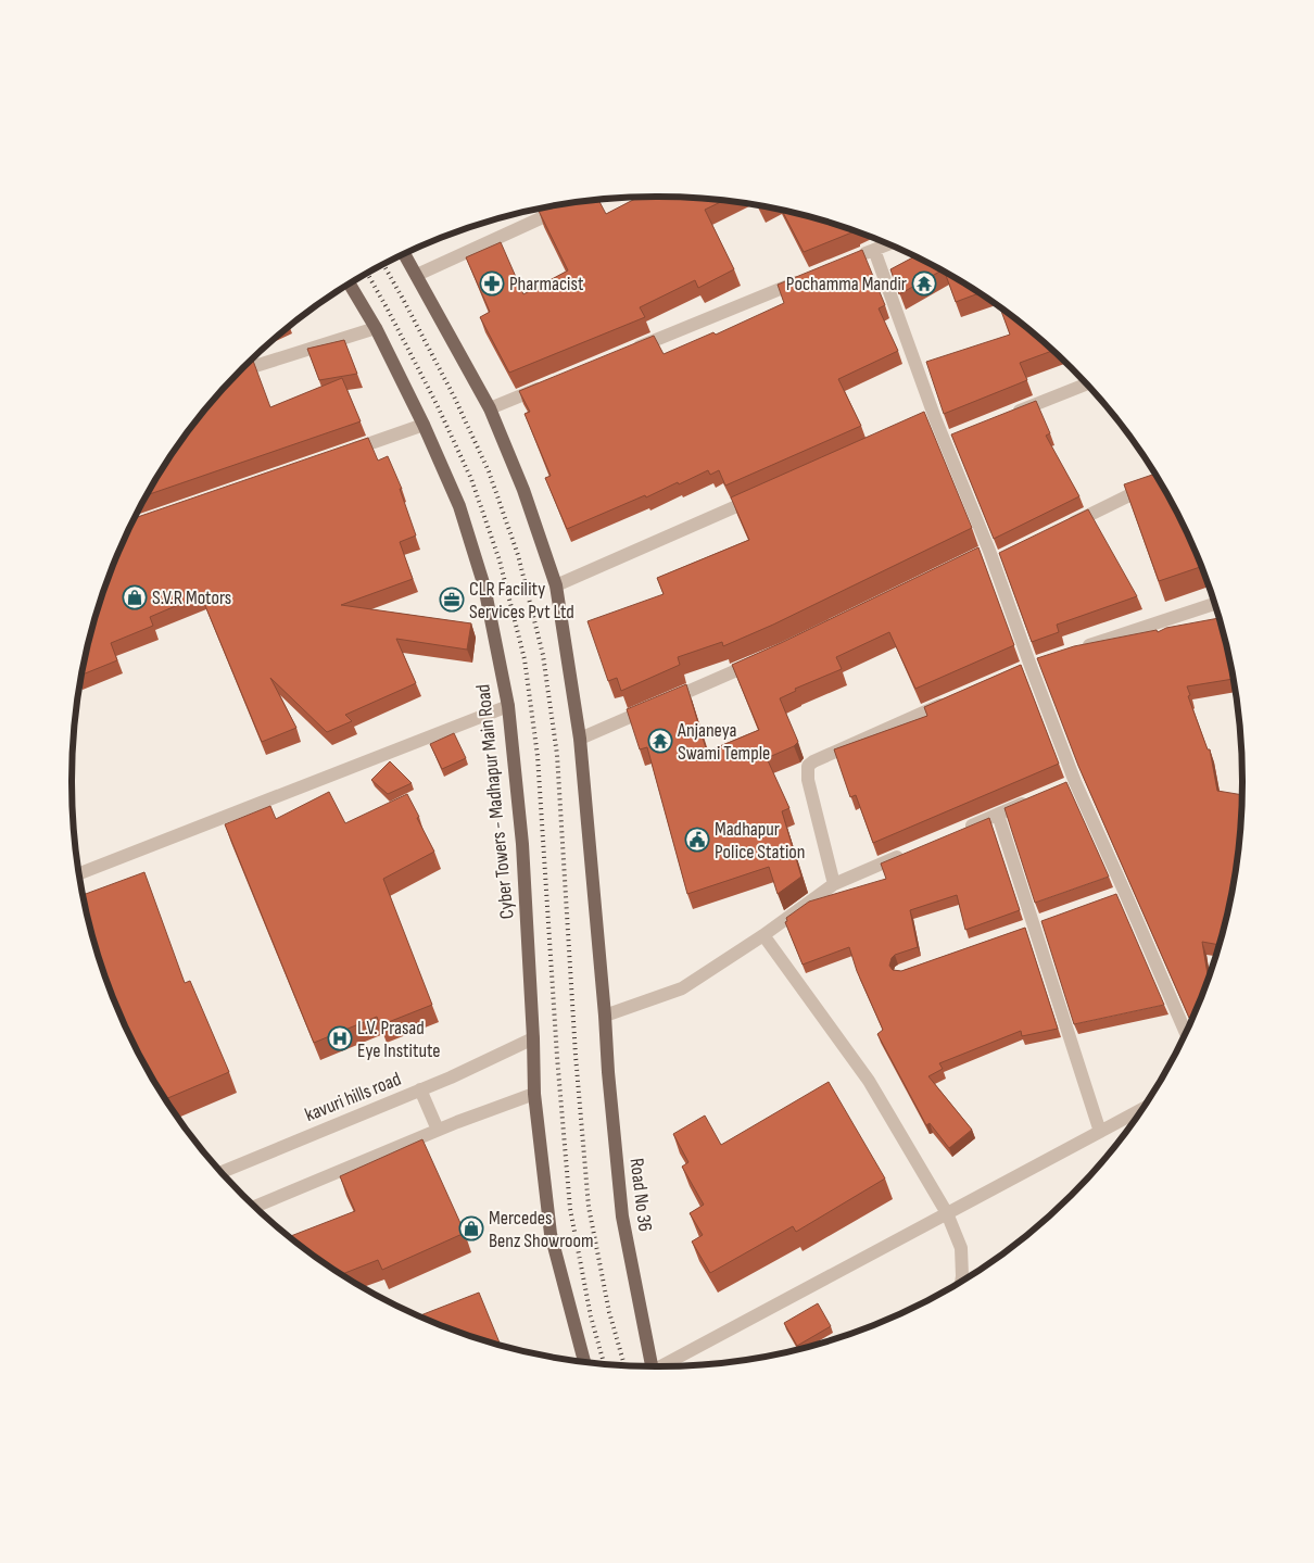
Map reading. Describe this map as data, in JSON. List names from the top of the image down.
{
  "streets": {
    "main road": ["Cyber Towers - Madhapur Main Road", "Road No 36"],
    "street": ["kavuri hills road"]
  },
  "crossings": [
    ["Cyber Towers - Madhapur Main Road", "kavuri hills road"]
  ],
  "places": {
    "pharmacy": ["Pharmacist"],
    "temple": ["Pochamma Mandir", "Anjaneya Swami Temple"],
    "shop": ["S.V.R Motors", "Mercedes Benz Showroom"],
    "office": ["CLR Facility Services Pvt Ltd"],
    "public building": ["Madhapur Police Station"],
    "hospital": ["L.V. Prasad Eye Institute"]
  }
}
